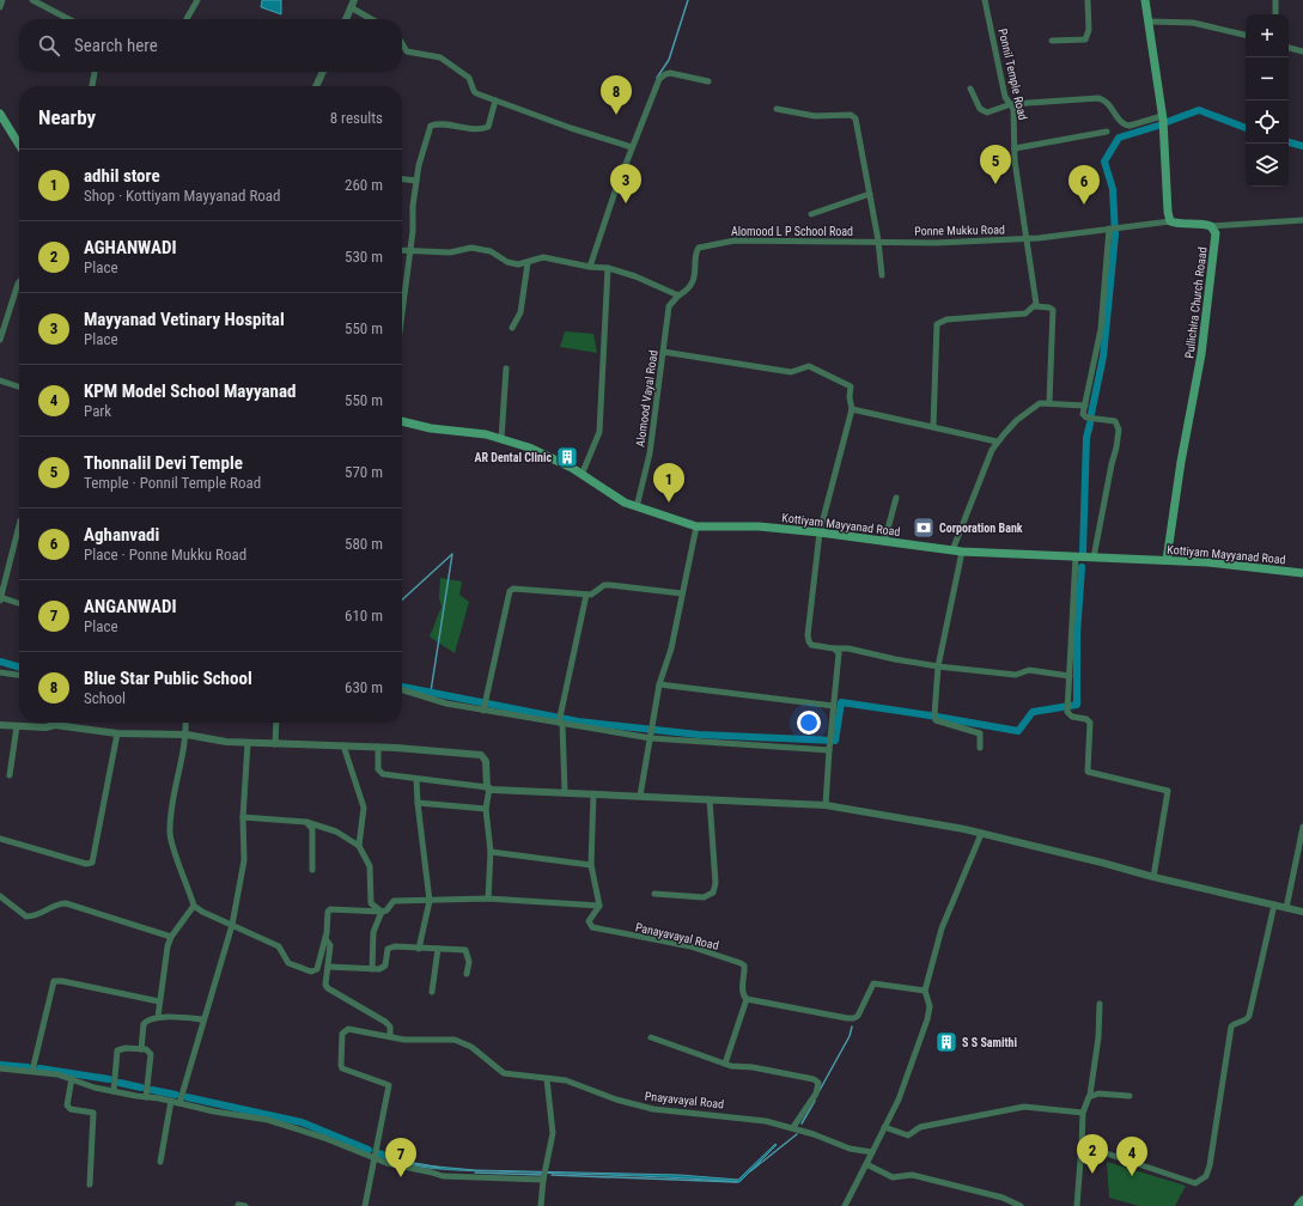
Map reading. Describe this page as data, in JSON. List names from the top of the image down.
{
  "streets": {
    "main road": ["Pullichira Church Roaad", "Kottiyam Mayyanad Road"],
    "street": [
      "Ponnil Temple Road",
      "Ponne Mukku Road",
      "Alomood L P School Road",
      "Alomood Vayal Road",
      "Panayavayal Road",
      "Pnayavayal Road"
    ]
  },
  "crossings": [
    ["Ponnil Temple Road", "Ponne Mukku Road"],
    ["Ponne Mukku Road", "Alomood L P School Road"],
    ["Alomood L P School Road", "Alomood Vayal Road"],
    ["Pullichira Church Roaad", "Kottiyam Mayyanad Road"],
    ["Alomood Vayal Road", "Kottiyam Mayyanad Road"]
  ],
  "places": {
    "building": ["AR Dental Clinic", "S S Samithi"],
    "bank": ["Corporation Bank"]
  },
  "page": {
    "map_buttons": ["+", "−"],
    "search": "Search here",
    "pins": [
      "8",
      "5",
      "3",
      "6",
      "1",
      "2",
      "4",
      "7"
    ],
    "heading": ["Nearby", "8 results"],
    "list": [
      {
        "mark": "1",
        "name": "adhil store",
        "note": "Shop · Kottiyam Mayyanad Road",
        "value": "260 m"
      },
      {
        "mark": "2",
        "name": "AGHANWADI",
        "note": "Place",
        "value": "530 m"
      },
      {
        "mark": "3",
        "name": "Mayyanad Vetinary Hospital",
        "note": "Place",
        "value": "550 m"
      },
      {
        "mark": "4",
        "name": "KPM Model School Mayyanad",
        "note": "Park",
        "value": "550 m"
      },
      {
        "mark": "5",
        "name": "Thonnalil Devi Temple",
        "note": "Temple · Ponnil Temple Road",
        "value": "570 m"
      },
      {
        "mark": "6",
        "name": "Aghanvadi",
        "note": "Place · Ponne Mukku Road",
        "value": "580 m"
      },
      {
        "mark": "7",
        "name": "ANGANWADI",
        "note": "Place",
        "value": "610 m"
      },
      {
        "mark": "8",
        "name": "Blue Star Public School",
        "note": "School",
        "value": "630 m"
      }
    ]
  }
}
